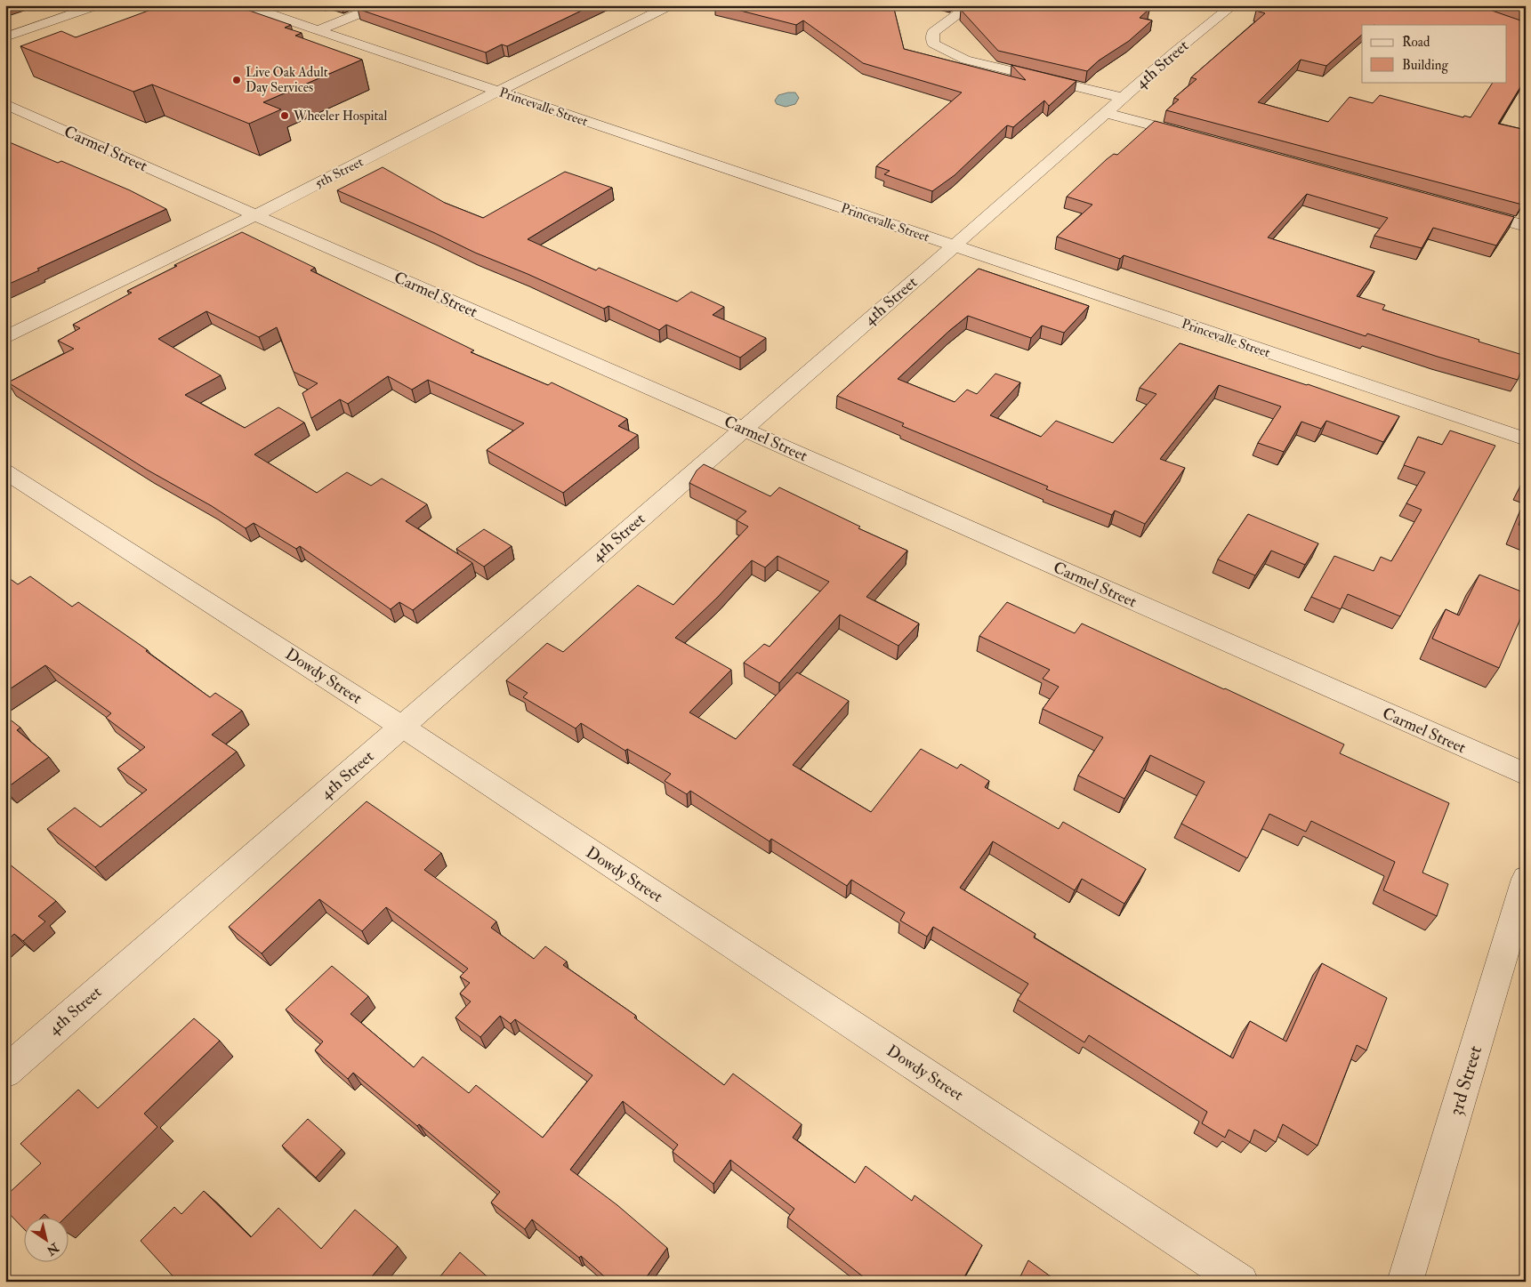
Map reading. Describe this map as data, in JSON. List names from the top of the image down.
{
  "streets": {
    "street": [
      "4th Street",
      "Princevalle Street",
      "Carmel Street",
      "5th Street",
      "Dowdy Street",
      "3rd Street"
    ]
  },
  "crossings": [
    ["4th Street", "Princevalle Street"],
    ["4th Street", "Carmel Street"],
    ["4th Street", "Dowdy Street"],
    ["Princevalle Street", "5th Street"],
    ["Carmel Street", "5th Street"]
  ],
  "places": ["Live Oak Adult Day Services", "Wheeler Hospital"],
  "legend": ["Road", "Building"],
  "north": "bottom right"
}
